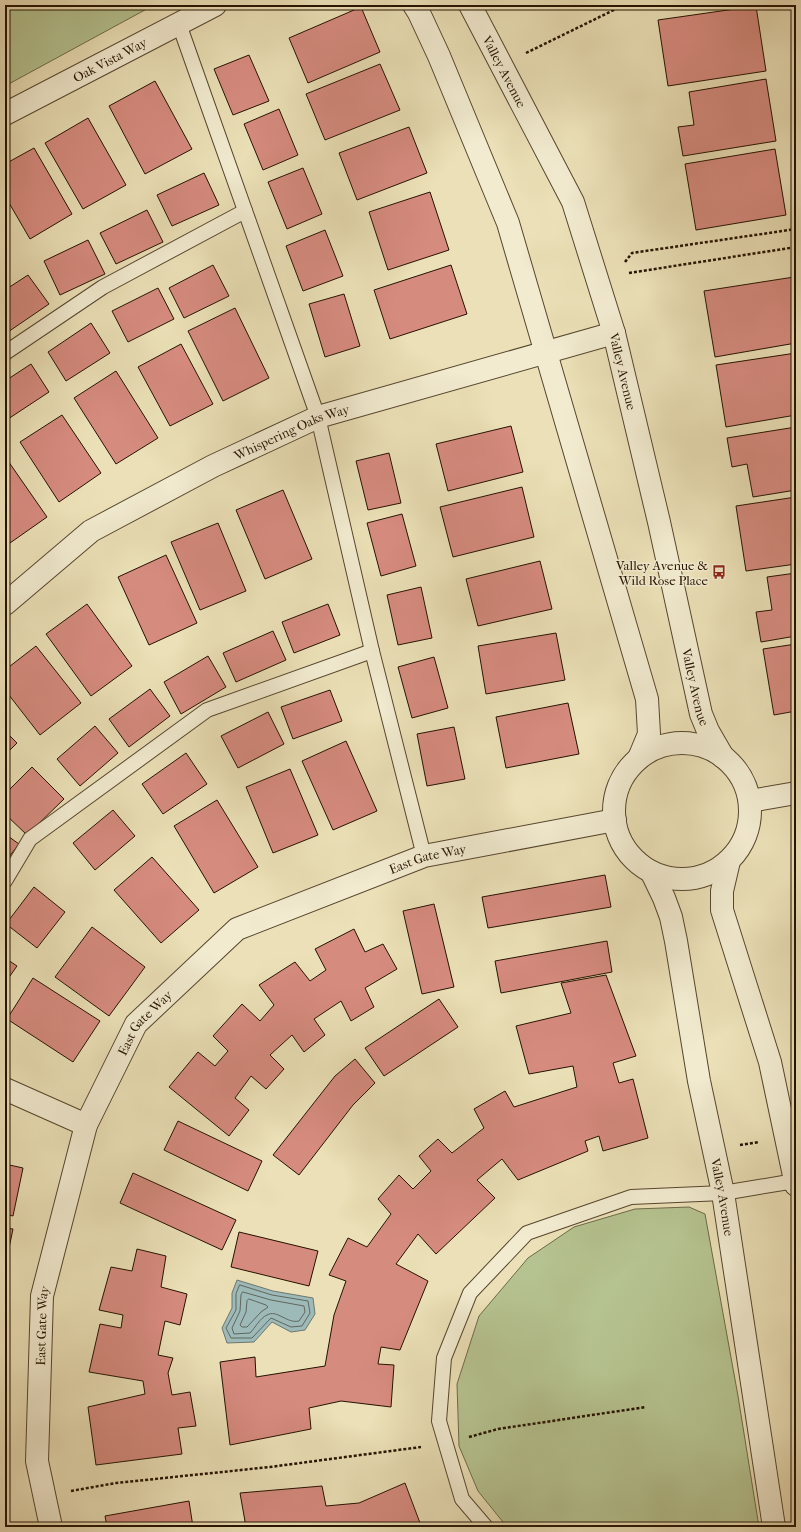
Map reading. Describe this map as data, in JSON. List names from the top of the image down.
{
  "streets": {
    "street": [
      "Oak Vista Way",
      "Valley Avenue",
      "Whispering Oaks Way",
      "East Gate Way"
    ]
  },
  "crossings": [
    ["Valley Avenue", "Whispering Oaks Way"],
    ["Valley Avenue", "East Gate Way"]
  ],
  "places": {
    "bus stop": ["Valley Avenue & Wild Rose Place"]
  }
}
